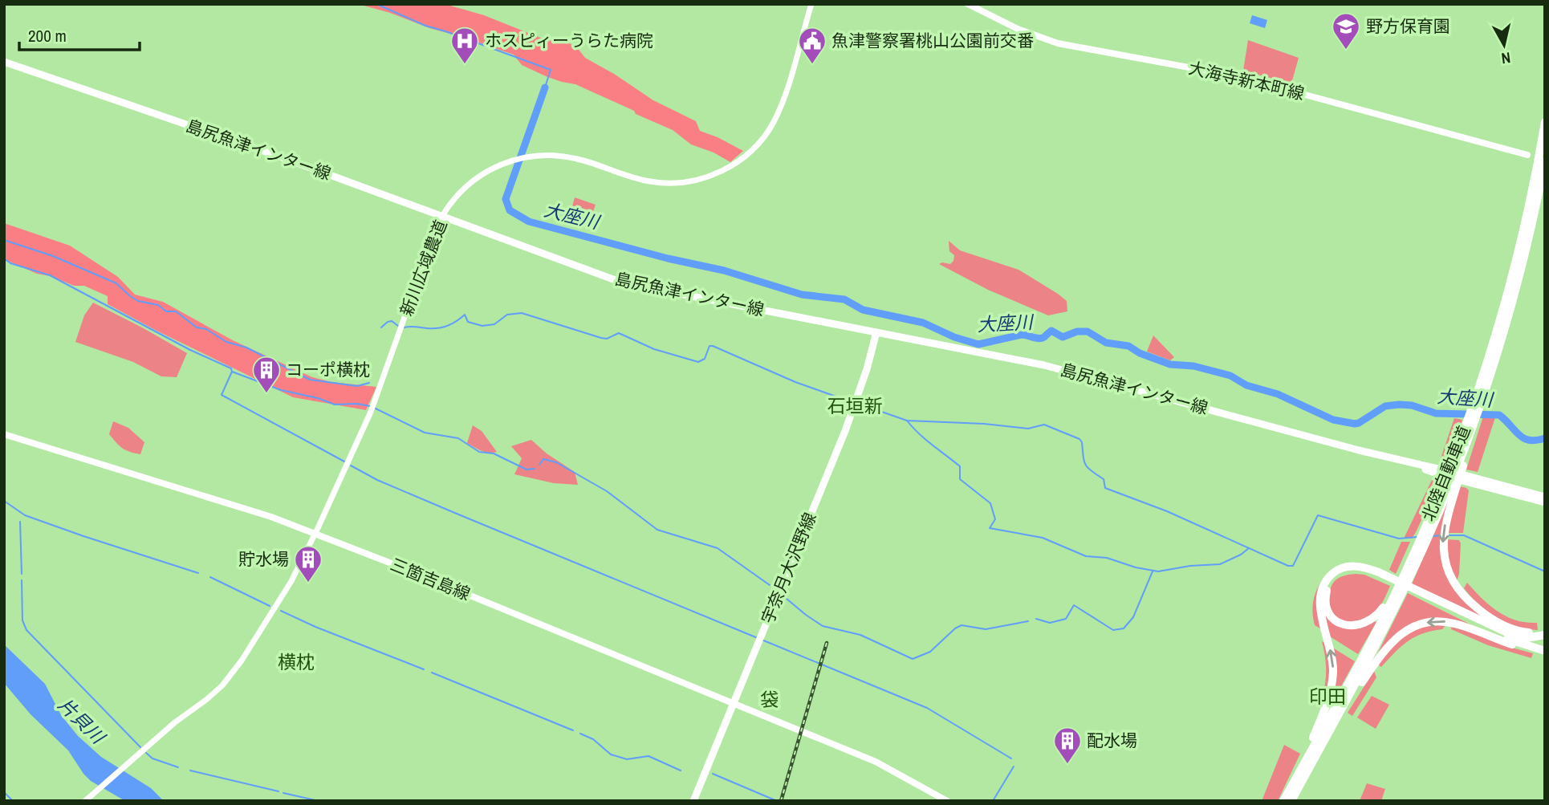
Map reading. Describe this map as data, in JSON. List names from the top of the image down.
{
  "streets": {
    "highway": ["北陸自動車道"],
    "main road": [
      "大海寺新本町線",
      "島尻魚津インター線",
      "宇奈月大沢野線",
      "三箇吉島線"
    ],
    "street": ["新川広域農道"]
  },
  "crossings": [
    ["島尻魚津インター線", "新川広域農道"],
    ["島尻魚津インター線", "宇奈月大沢野線"],
    ["新川広域農道", "三箇吉島線"],
    ["宇奈月大沢野線", "三箇吉島線"]
  ],
  "districts": [
    "石垣新",
    "横枕",
    "印田",
    "袋"
  ],
  "water": ["大座川", "片貝川"],
  "places": {
    "school or university": ["野方保育園"],
    "hospital": ["ホスピィーうらた病院"],
    "public building": ["魚津警察署桃山公園前交番"],
    "building": ["コーポ横枕", "貯水場", "配水場"]
  },
  "scale_bar": "200 m",
  "north": "bottom"
}
